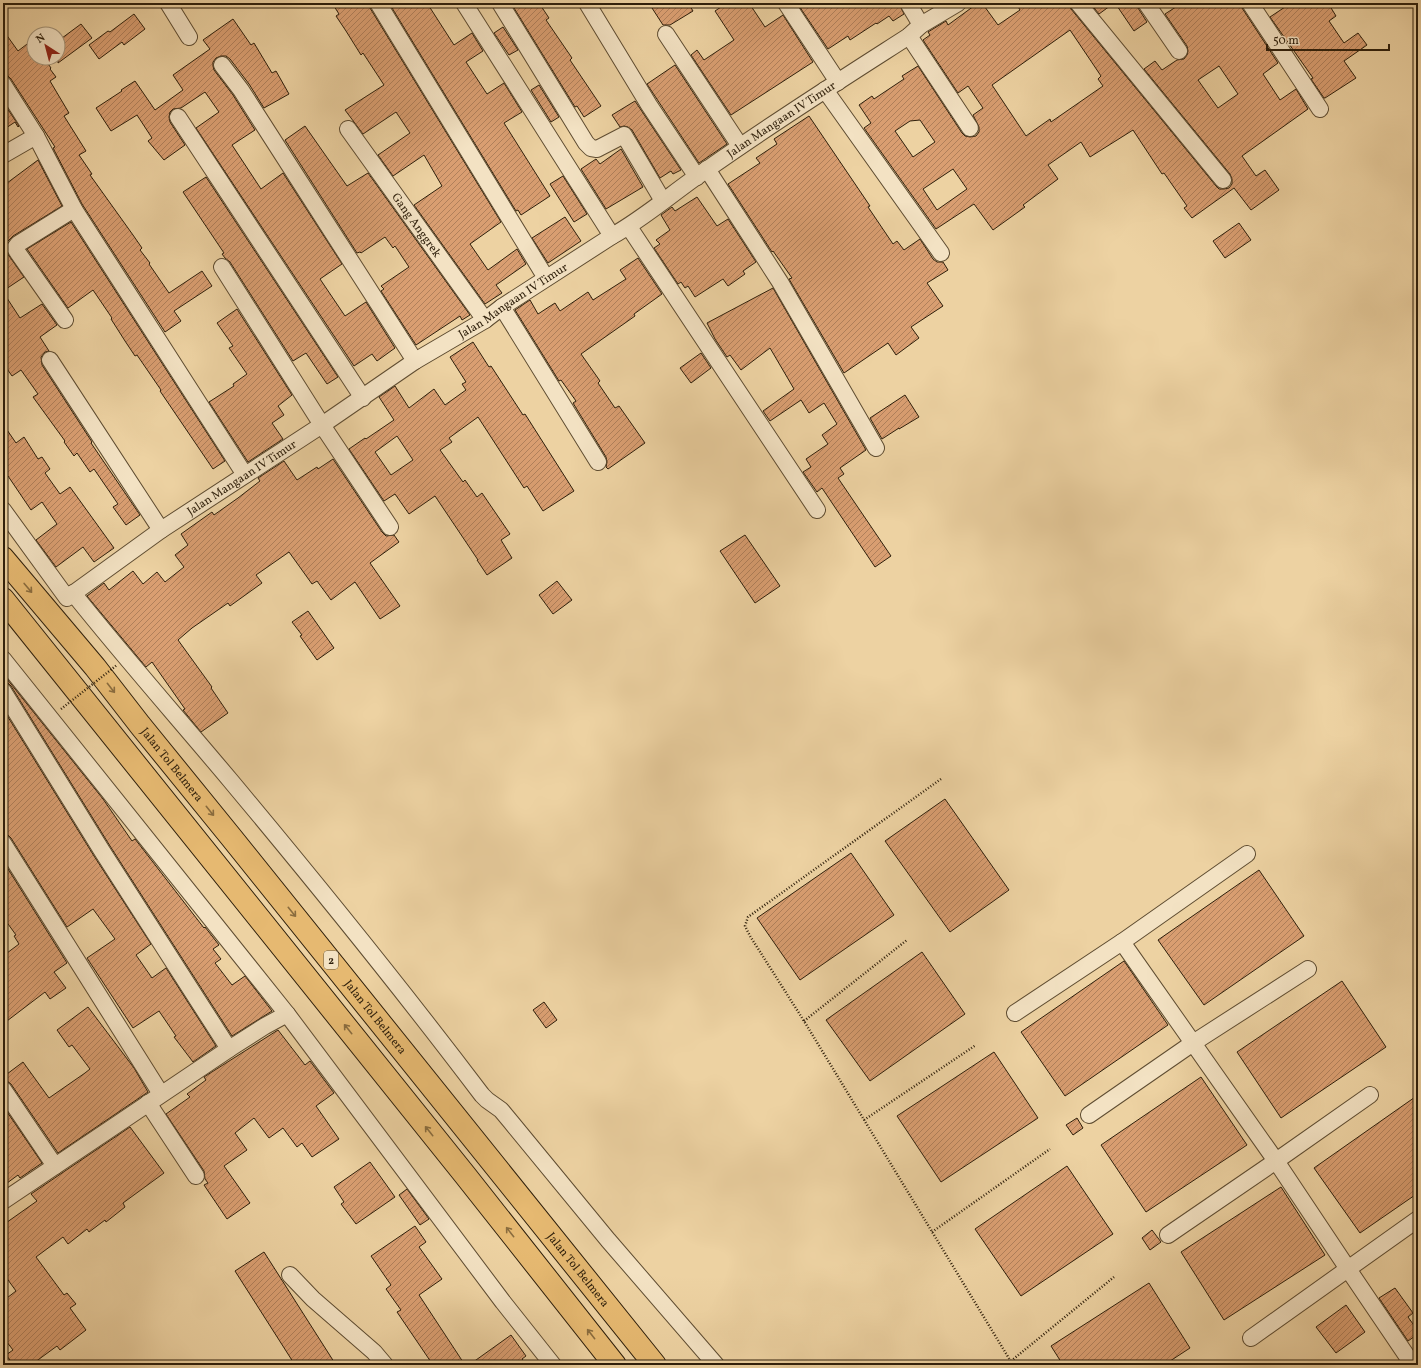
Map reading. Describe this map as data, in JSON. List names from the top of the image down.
{
  "streets": {
    "highway": ["Jalan Tol Belmera", "2"],
    "street": ["Jalan Mangaan IV Timur", "Gang Anggrek"]
  },
  "crossings": [
    ["Jalan Mangaan IV Timur", "Gang Anggrek"]
  ],
  "scale_bar": "50 m",
  "north": "top left"
}
